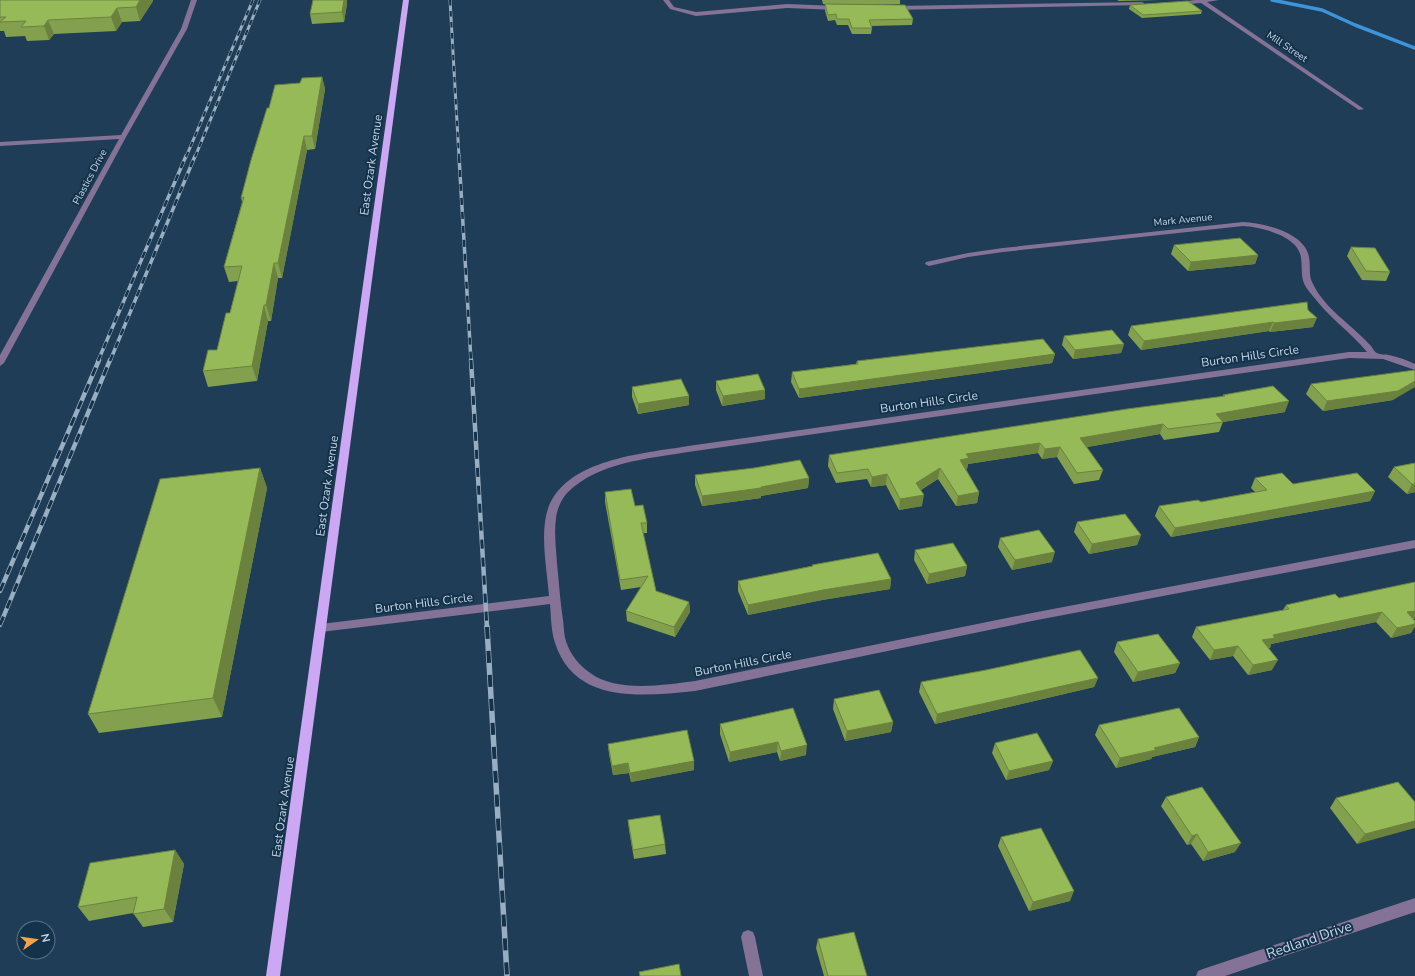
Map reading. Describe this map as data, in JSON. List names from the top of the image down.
{
  "streets": {
    "main road": ["East Ozark Avenue"],
    "street": [
      "Mill Street",
      "Plastics Drive",
      "Mark Avenue",
      "Burton Hills Circle",
      "Redland Drive"
    ]
  },
  "crossings": [
    ["East Ozark Avenue", "Burton Hills Circle"],
    ["Mark Avenue", "Burton Hills Circle"]
  ],
  "north": "right"
}
